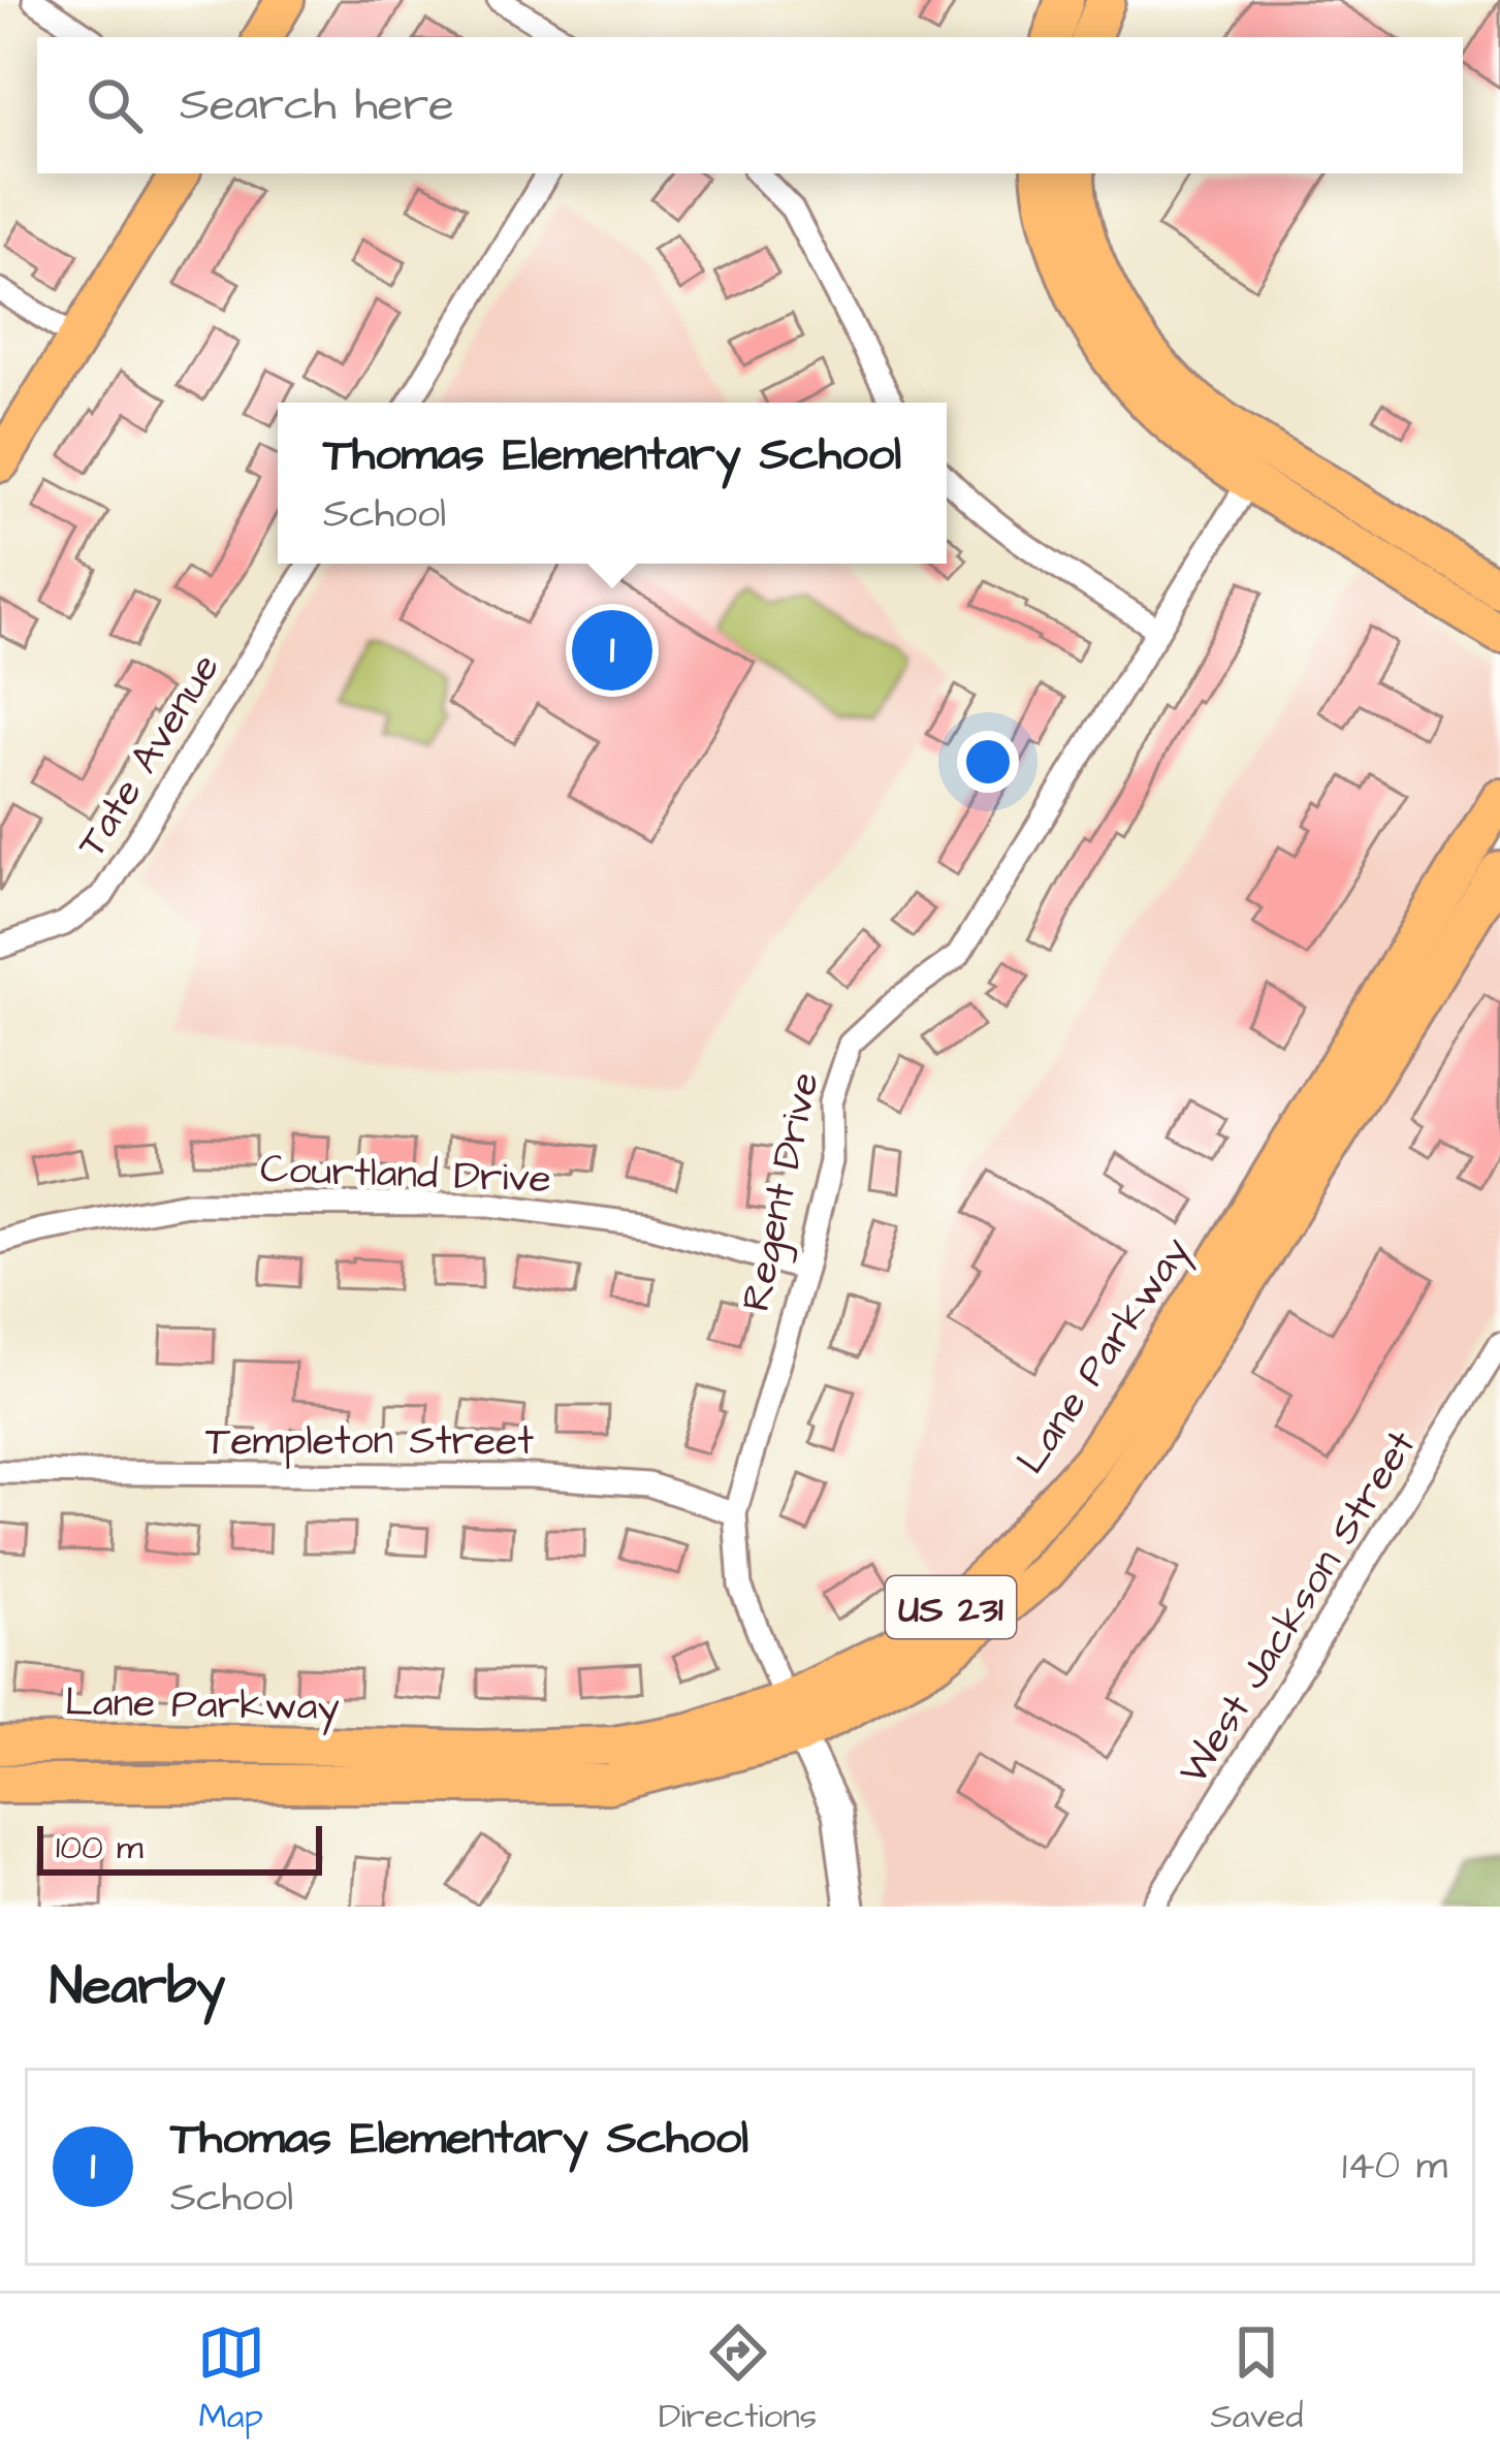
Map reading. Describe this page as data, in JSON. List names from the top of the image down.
{
  "streets": {
    "main road": ["Lane Parkway", "US 231"],
    "street": [
      "Tate Avenue",
      "Courtland Drive",
      "Regent Drive",
      "Templeton Street",
      "West Jackson Street"
    ]
  },
  "crossings": [
    ["Courtland Drive", "Regent Drive"],
    ["Regent Drive", "Lane Parkway"],
    ["Regent Drive", "Templeton Street"]
  ],
  "scale_bar": "100 m",
  "page": {
    "search": "Search here",
    "popup": ["Thomas Elementary School", "School"],
    "pins": "1",
    "scale": "100 m",
    "heading": "Nearby",
    "list": [
      {
        "mark": "1",
        "name": "Thomas Elementary School",
        "note": "School",
        "value": "140 m"
      }
    ],
    "nav": ["Map", "Directions", "Saved"]
  }
}
